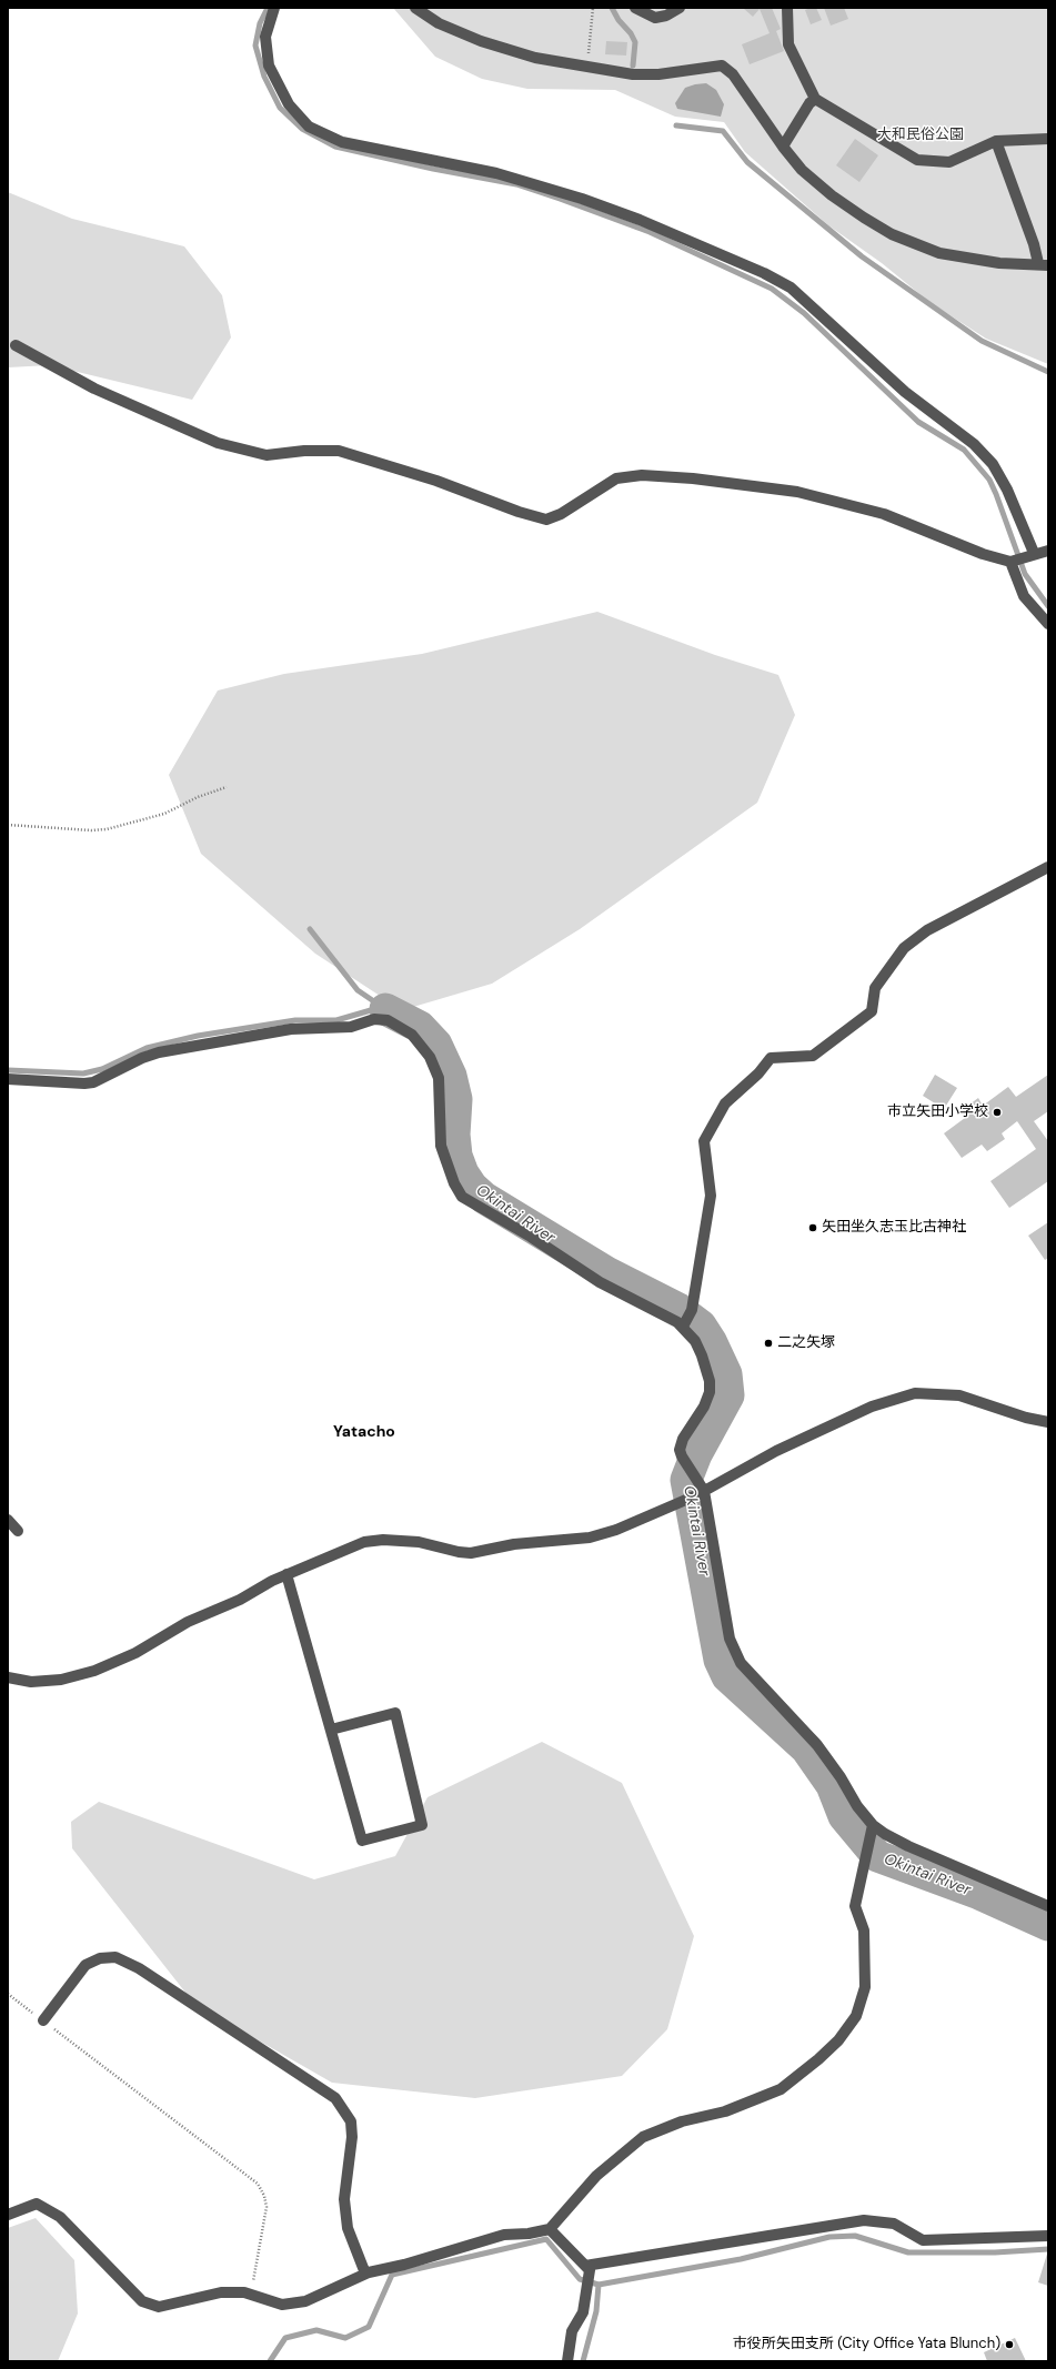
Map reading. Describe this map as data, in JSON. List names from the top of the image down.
{
  "districts": ["Yatacho"],
  "water": ["Okintai River"],
  "parks": ["大和民俗公園"],
  "places": [
    "市立矢田小学校",
    "矢田坐久志玉比古神社",
    "二之矢塚",
    "市役所矢田支所 (City Office Yata Blunch)"
  ]
}
